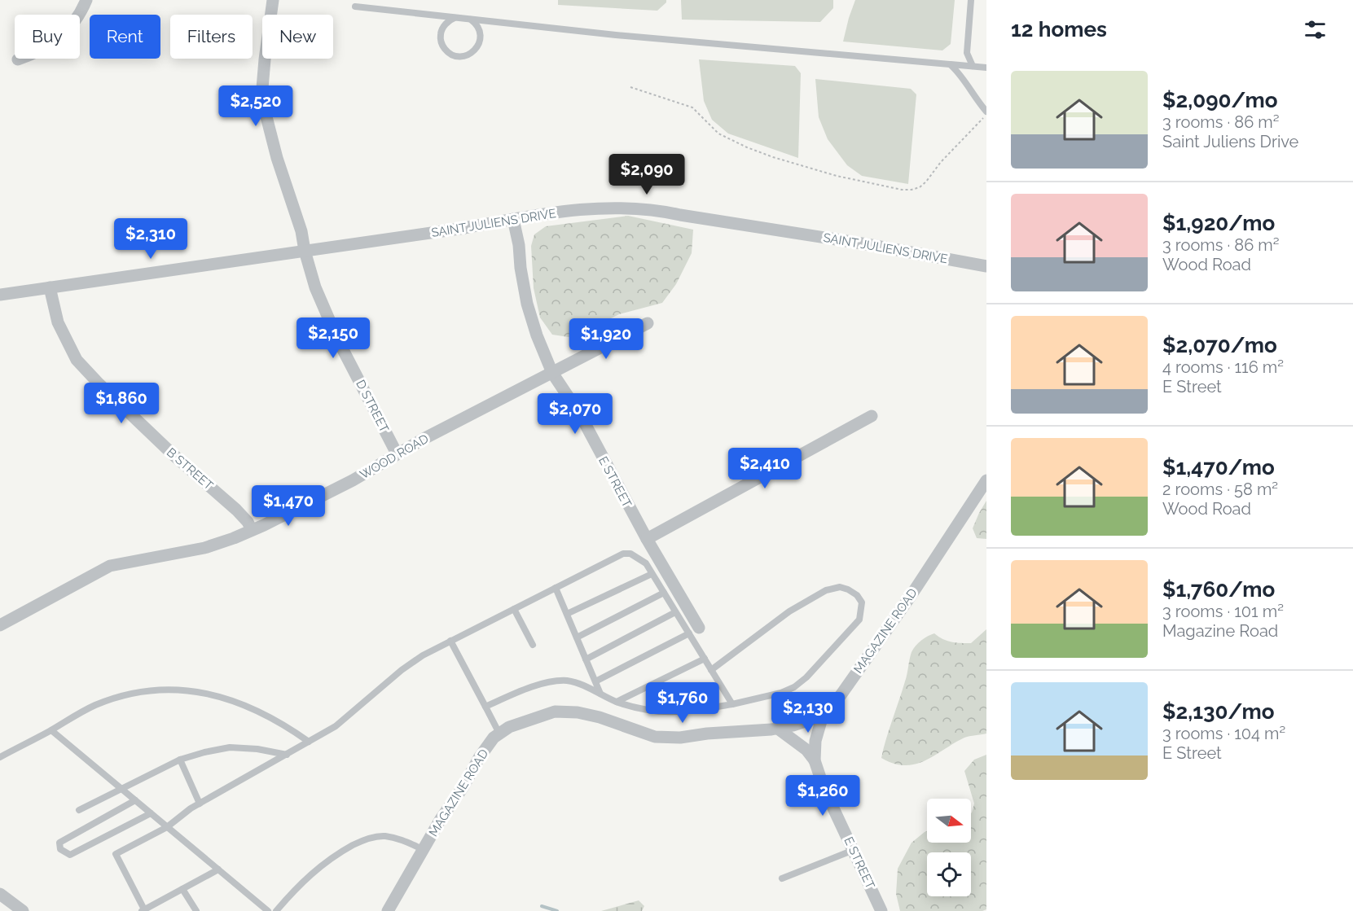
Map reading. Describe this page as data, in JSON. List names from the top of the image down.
{
  "streets": {
    "street": [
      "SAINT JULIENS DRIVE",
      "D STREET",
      "WOOD ROAD",
      "B STREET",
      "E STREET",
      "MAGAZINE ROAD"
    ]
  },
  "crossings": [
    ["SAINT JULIENS DRIVE", "D STREET"],
    ["SAINT JULIENS DRIVE", "B STREET"],
    ["SAINT JULIENS DRIVE", "E STREET"],
    ["D STREET", "WOOD ROAD"],
    ["WOOD ROAD", "B STREET"],
    ["WOOD ROAD", "E STREET"],
    ["E STREET", "MAGAZINE ROAD"]
  ],
  "north": "right",
  "page": {
    "heading": "12 homes",
    "chip": [
      "Buy",
      "Rent",
      "Filters",
      "New"
    ],
    "list": [
      {
        "name": "$2,090/mo",
        "note": "3 rooms · 86 m² · Saint Juliens Drive"
      },
      {
        "name": "$1,920/mo",
        "note": "3 rooms · 86 m² · Wood Road"
      },
      {
        "name": "$2,070/mo",
        "note": "4 rooms · 116 m² · E Street"
      },
      {
        "name": "$1,470/mo",
        "note": "2 rooms · 58 m² · Wood Road"
      },
      {
        "name": "$1,760/mo",
        "note": "3 rooms · 101 m² · Magazine Road"
      },
      {
        "name": "$2,130/mo",
        "note": "3 rooms · 104 m² · E Street"
      }
    ],
    "price": [
      "$2,520",
      "$2,090",
      "$2,310",
      "$2,150",
      "$1,920",
      "$1,860",
      "$2,070",
      "$2,410",
      "$1,470",
      "$1,760",
      "$2,130",
      "$1,260"
    ]
  }
}
